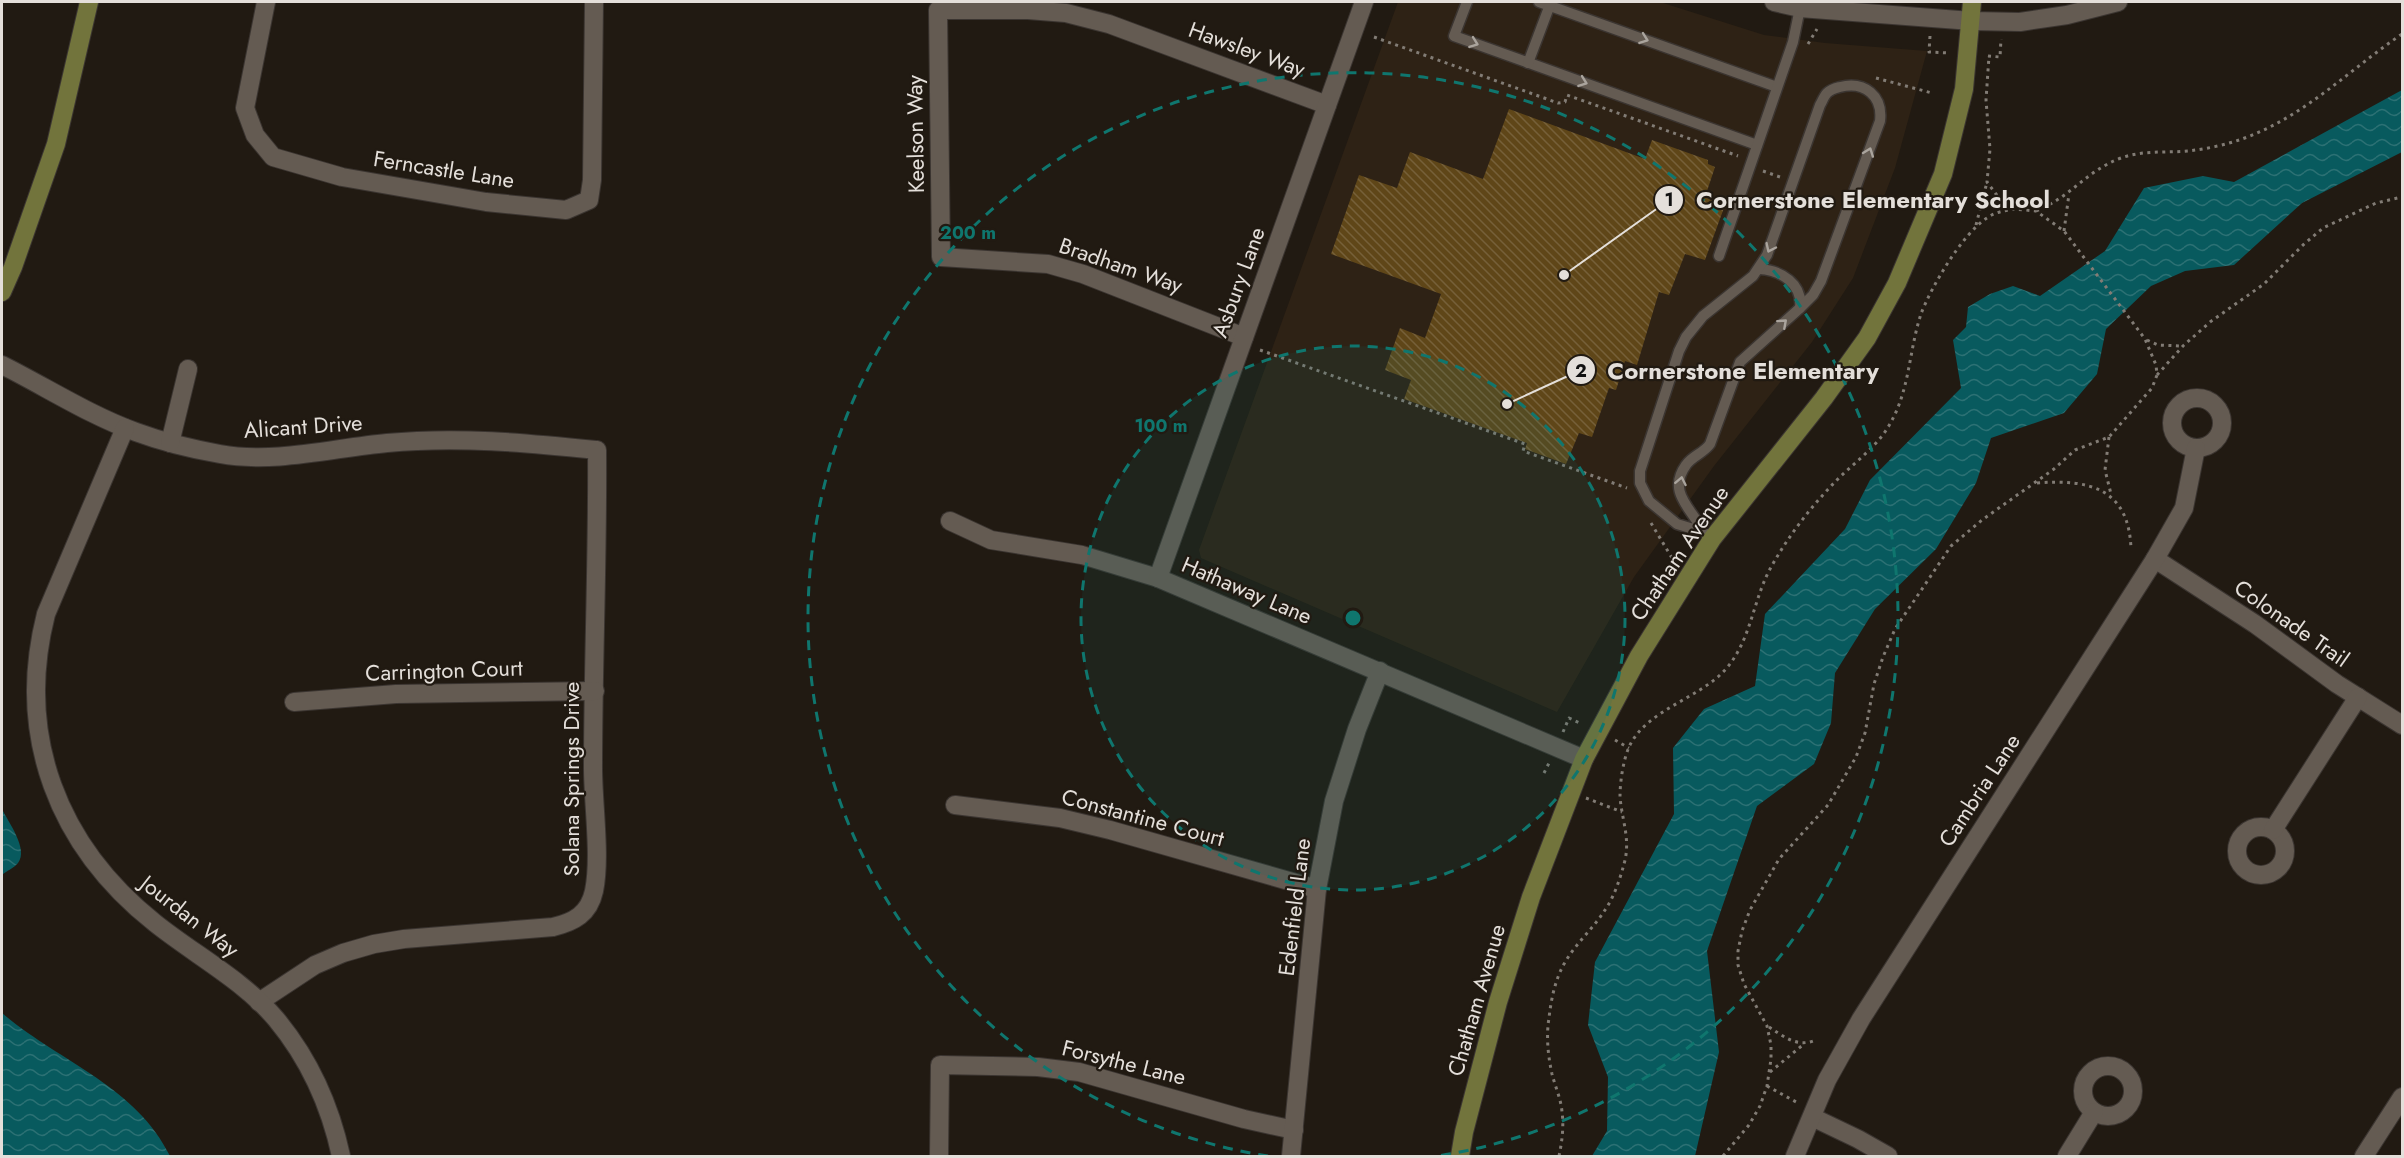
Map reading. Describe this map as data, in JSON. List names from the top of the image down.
{
  "streets": {
    "street": [
      "Hawsley Way",
      "Keelson Way",
      "Ferncastle Lane",
      "Bradham Way",
      "Asbury Lane",
      "Alicant Drive",
      "Chatham Avenue",
      "Hathaway Lane",
      "Colonade Trail",
      "Carrington Court",
      "Solana Springs Drive",
      "Cambria Lane",
      "Constantine Court",
      "Edenfield Lane",
      "Jourdan Way",
      "Forsythe Lane"
    ]
  },
  "crossings": [
    ["Hawsley Way", "Keelson Way"],
    ["Hawsley Way", "Asbury Lane"],
    ["Keelson Way", "Bradham Way"],
    ["Bradham Way", "Asbury Lane"],
    ["Asbury Lane", "Hathaway Lane"],
    ["Alicant Drive", "Solana Springs Drive"],
    ["Alicant Drive", "Jourdan Way"],
    ["Chatham Avenue", "Hathaway Lane"],
    ["Hathaway Lane", "Edenfield Lane"],
    ["Colonade Trail", "Cambria Lane"],
    ["Carrington Court", "Solana Springs Drive"],
    ["Solana Springs Drive", "Jourdan Way"],
    ["Constantine Court", "Edenfield Lane"],
    ["Edenfield Lane", "Forsythe Lane"]
  ],
  "places": ["Cornerstone Elementary School", "Cornerstone Elementary"],
  "rings": ["200 m", "100 m"]
}
